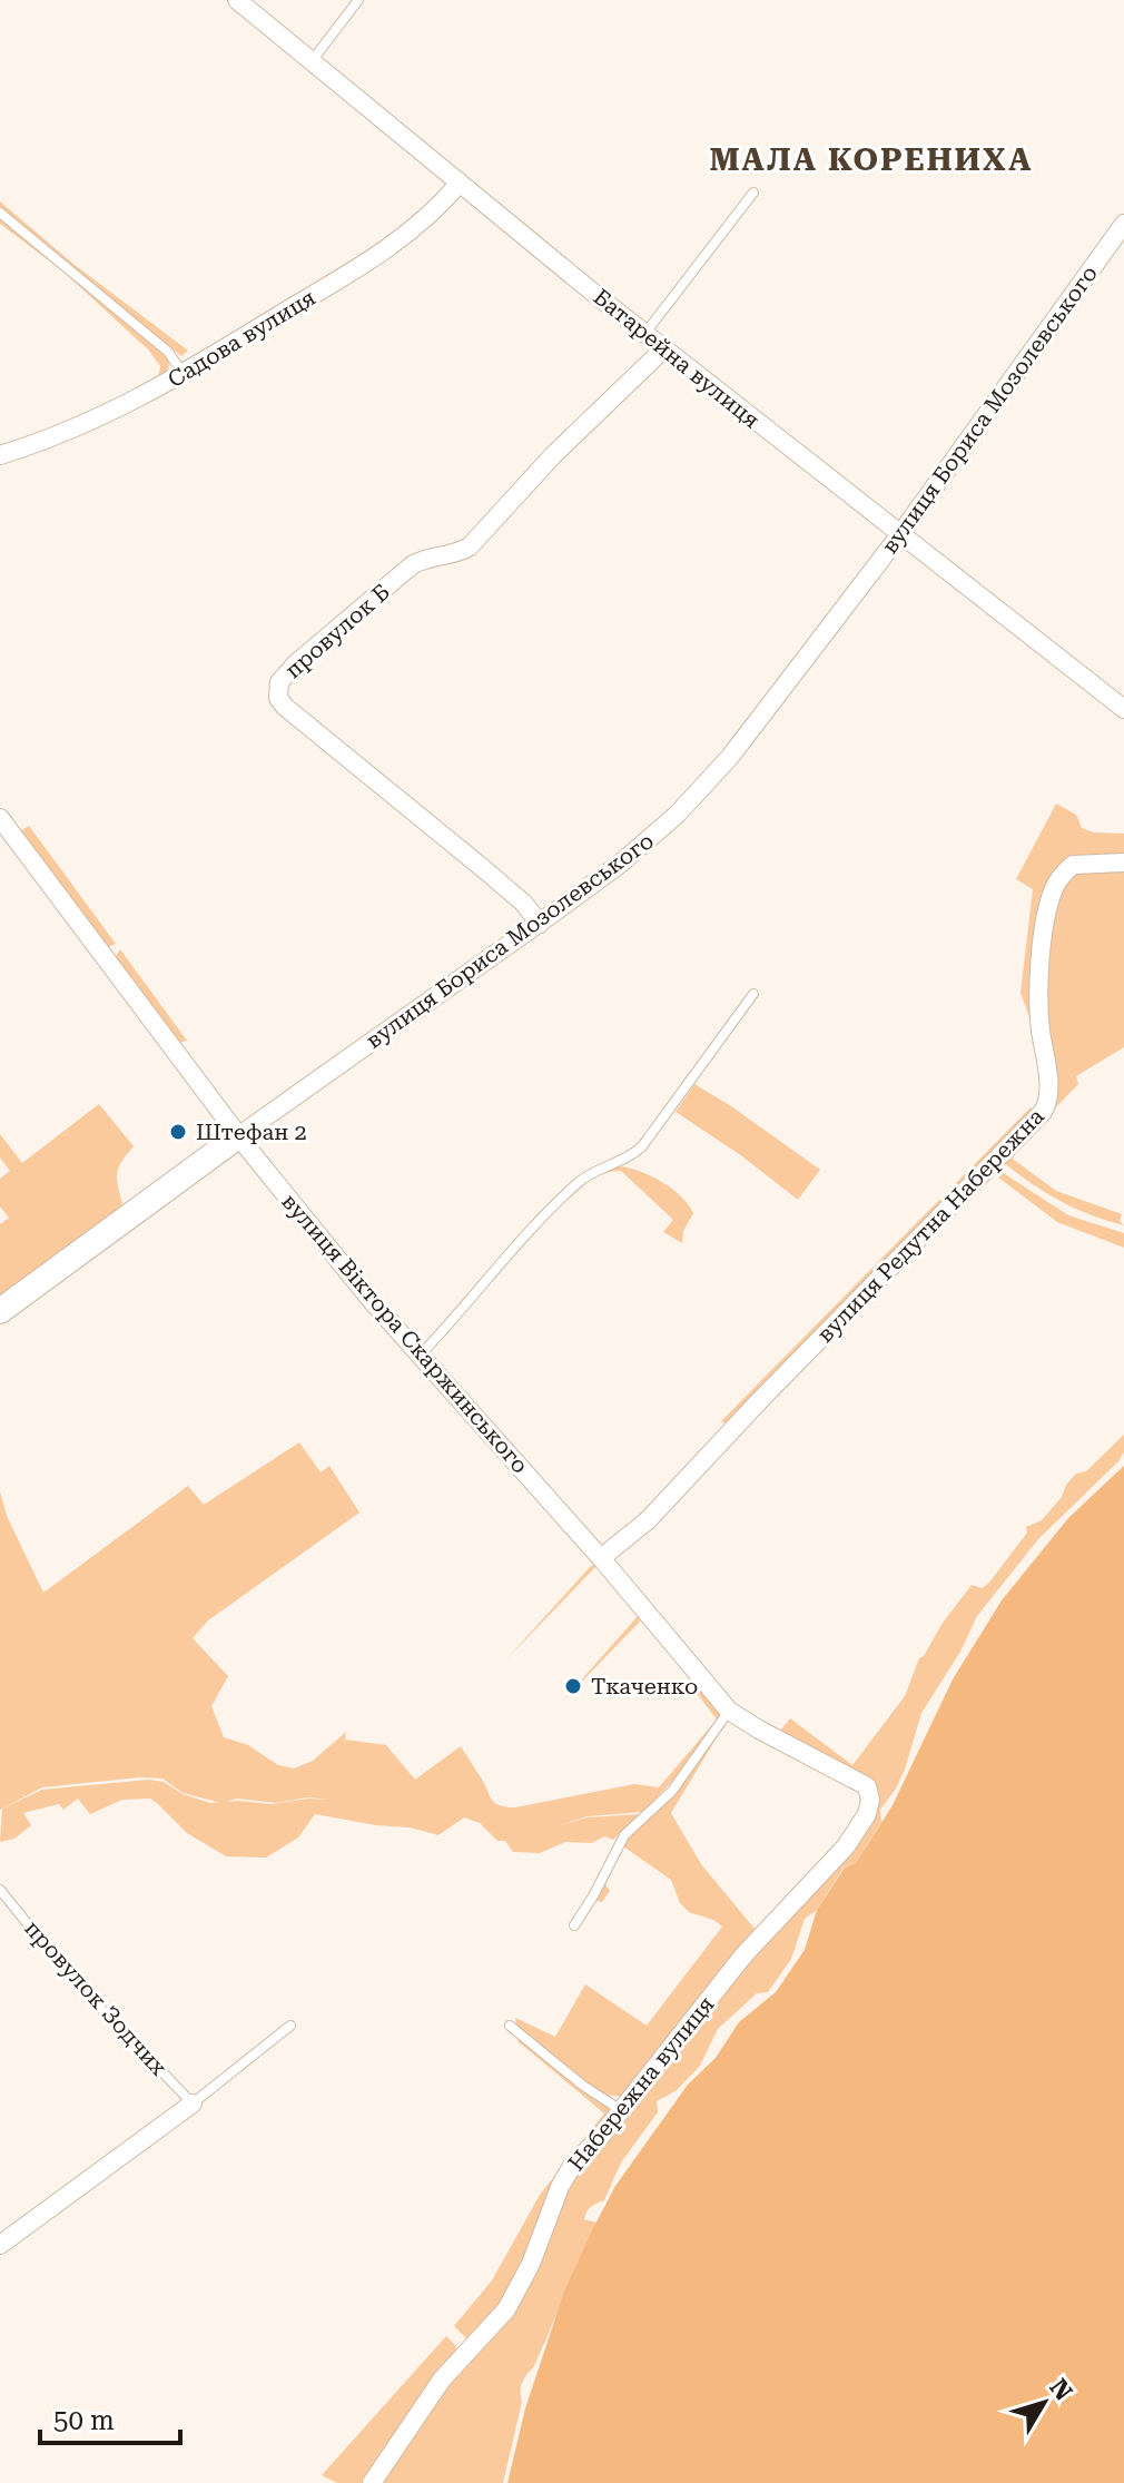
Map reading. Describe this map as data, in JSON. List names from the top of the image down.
{
  "streets": {
    "street": [
      "Садова вулиця",
      "Батарейна вулиця",
      "вулиця Бориса Мозолевського",
      "провулок Б",
      "вулиця Редутна Набережна",
      "вулиця Віктора Скаржинського",
      "Набережна вулиця"
    ],
    "lane": ["провулок Зодчих"]
  },
  "crossings": [
    ["Садова вулиця", "Батарейна вулиця"],
    ["Батарейна вулиця", "вулиця Бориса Мозолевського"],
    ["Батарейна вулиця", "провулок Б"],
    ["вулиця Бориса Мозолевського", "провулок Б"],
    ["вулиця Бориса Мозолевського", "вулиця Віктора Скаржинського"],
    ["вулиця Редутна Набережна", "вулиця Віктора Скаржинського"],
    ["вулиця Віктора Скаржинського", "Набережна вулиця"]
  ],
  "districts": ["МАЛА КОРЕНИХА"],
  "places": ["Штефан 2", "Ткаченко"],
  "scale_bar": "50 m",
  "north": "top right"
}
